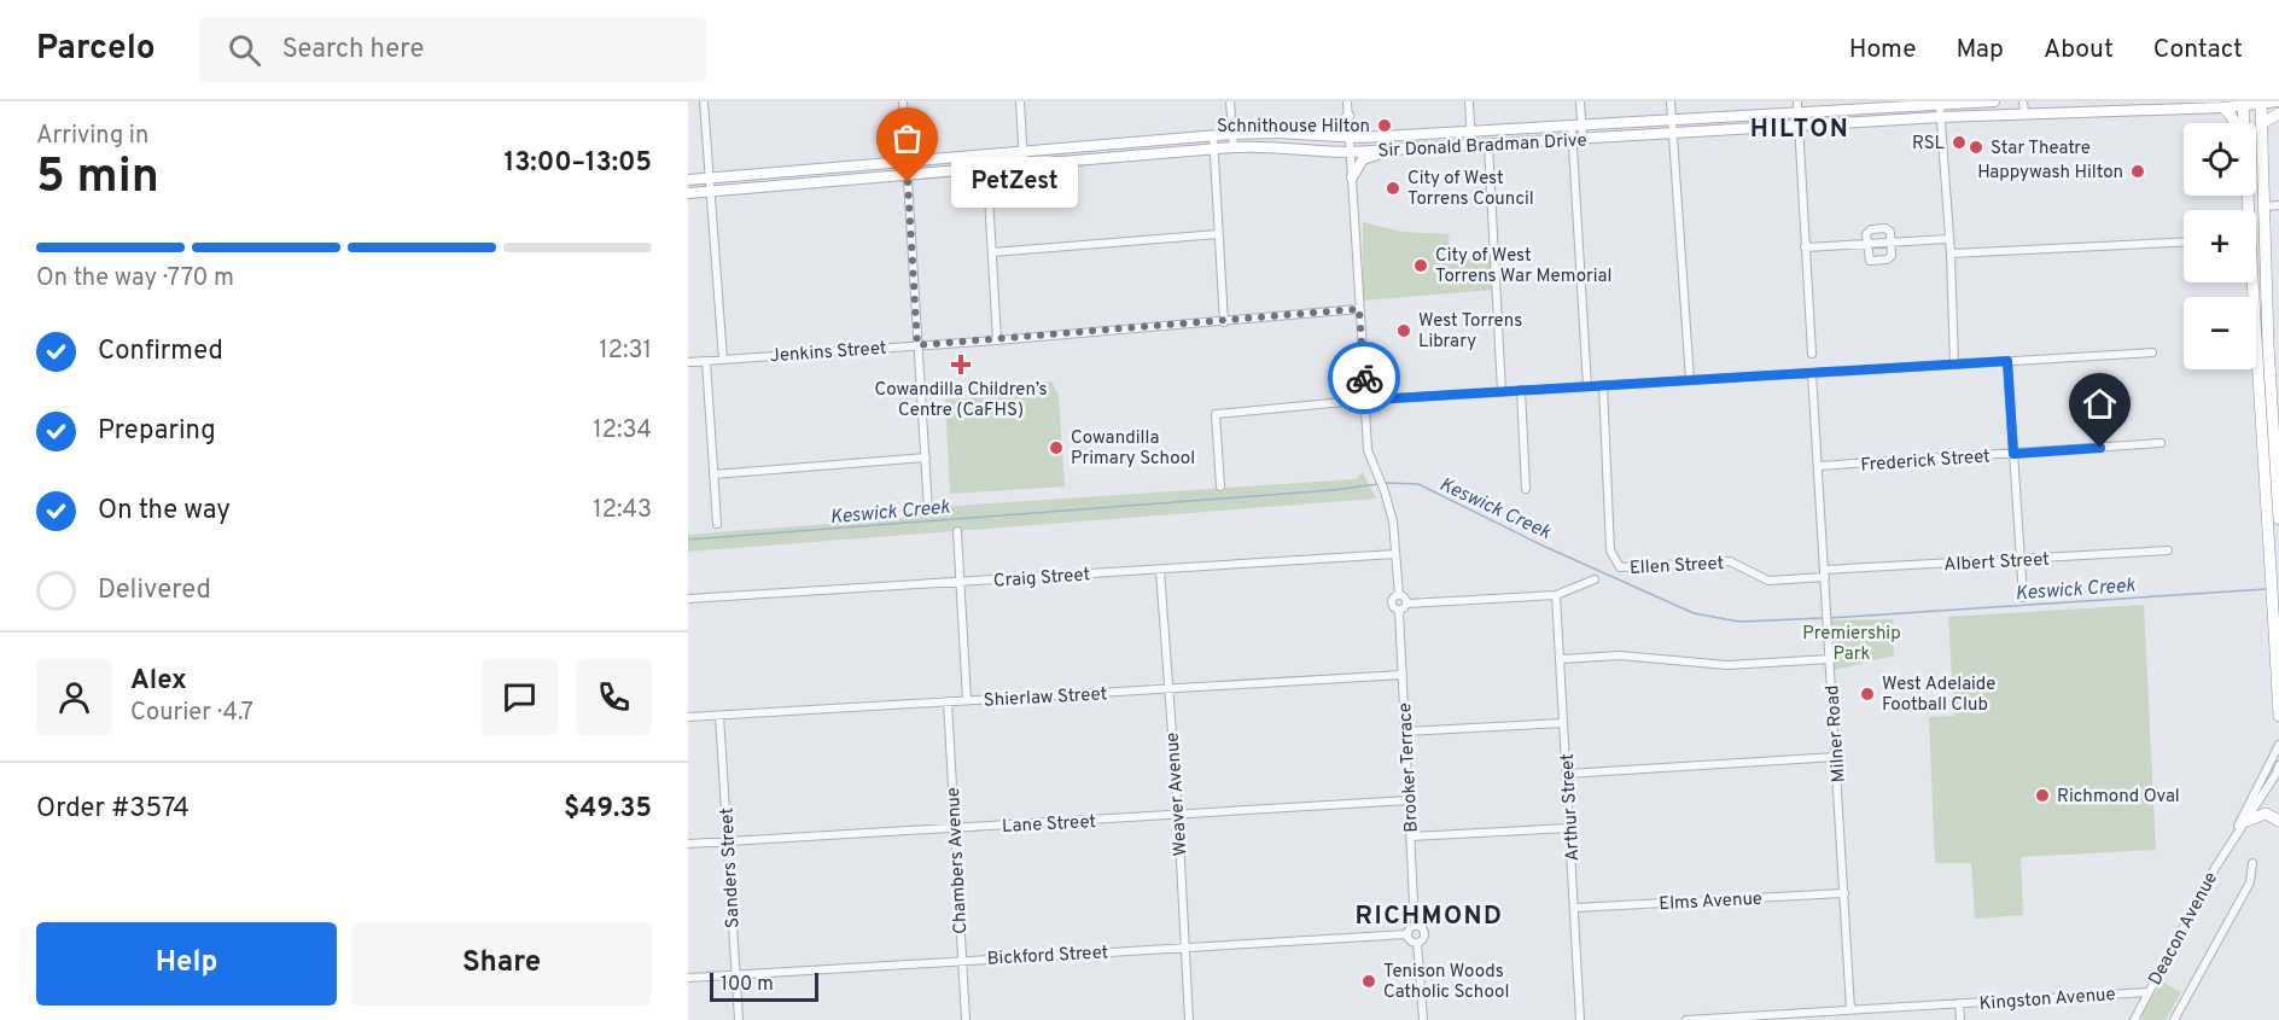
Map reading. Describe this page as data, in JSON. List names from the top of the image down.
{
  "streets": {
    "main road": ["Sir Donald Bradman Drive"],
    "street": [
      "Jenkins Street",
      "Frederick Street",
      "Albert Street",
      "Ellen Street",
      "Craig Street",
      "Shierlaw Street",
      "Milner Road",
      "Brooker Terrace",
      "Weaver Avenue",
      "Arthur Street",
      "Lane Street",
      "Chambers Avenue",
      "Sanders Street",
      "Elms Avenue",
      "Deacon Avenue",
      "Bickford Street",
      "Kingston Avenue"
    ]
  },
  "crossings": [
    ["Frederick Street", "Milner Road"],
    ["Albert Street", "Ellen Street"],
    ["Albert Street", "Milner Road"],
    ["Ellen Street", "Milner Road"],
    ["Craig Street", "Weaver Avenue"],
    ["Shierlaw Street", "Brooker Terrace"],
    ["Shierlaw Street", "Weaver Avenue"],
    ["Shierlaw Street", "Chambers Avenue"],
    ["Shierlaw Street", "Sanders Street"],
    ["Milner Road", "Elms Avenue"],
    ["Milner Road", "Kingston Avenue"],
    ["Brooker Terrace", "Lane Street"],
    ["Brooker Terrace", "Bickford Street"],
    ["Weaver Avenue", "Lane Street"],
    ["Weaver Avenue", "Bickford Street"],
    ["Arthur Street", "Elms Avenue"],
    ["Lane Street", "Chambers Avenue"],
    ["Lane Street", "Sanders Street"],
    ["Chambers Avenue", "Bickford Street"],
    ["Sanders Street", "Bickford Street"],
    ["Deacon Avenue", "Kingston Avenue"]
  ],
  "districts": ["HILTON", "RICHMOND"],
  "water": ["Keswick Creek"],
  "parks": ["Premiership Park"],
  "places": {
    "other": [
      "Schnithouse Hilton",
      "RSL",
      "Star Theatre",
      "Happywash Hilton",
      "PetZest",
      "City of West Torrens Council",
      "City of West Torrens War Memorial",
      "West Torrens Library",
      "Cowandilla Primary School",
      "West Adelaide Football Club",
      "Richmond Oval",
      "Tenison Woods Catholic School"
    ],
    "health": ["Cowandilla Children’s Centre (CaFHS)"]
  },
  "scale_bar": "100 m",
  "page": {
    "header": "Parcelo",
    "search": "Search here",
    "nav": [
      "Home",
      "Map",
      "About",
      "Contact"
    ],
    "heading": ["5 min", "Arriving in", "13:00–13:05"],
    "panel": [
      "Alex",
      "Courier · 4.7",
      "Order #3574",
      "$49.35"
    ],
    "map_buttons": ["+", "−"],
    "bubble": "PetZest",
    "bar": "On the way · 770 m",
    "list": [
      ["Confirmed", "12:31"],
      ["Preparing", "12:34"],
      ["On the way", "12:43"],
      "Delivered"
    ],
    "buttons": ["Help", "Share"],
    "scale": "100 m"
  }
}
